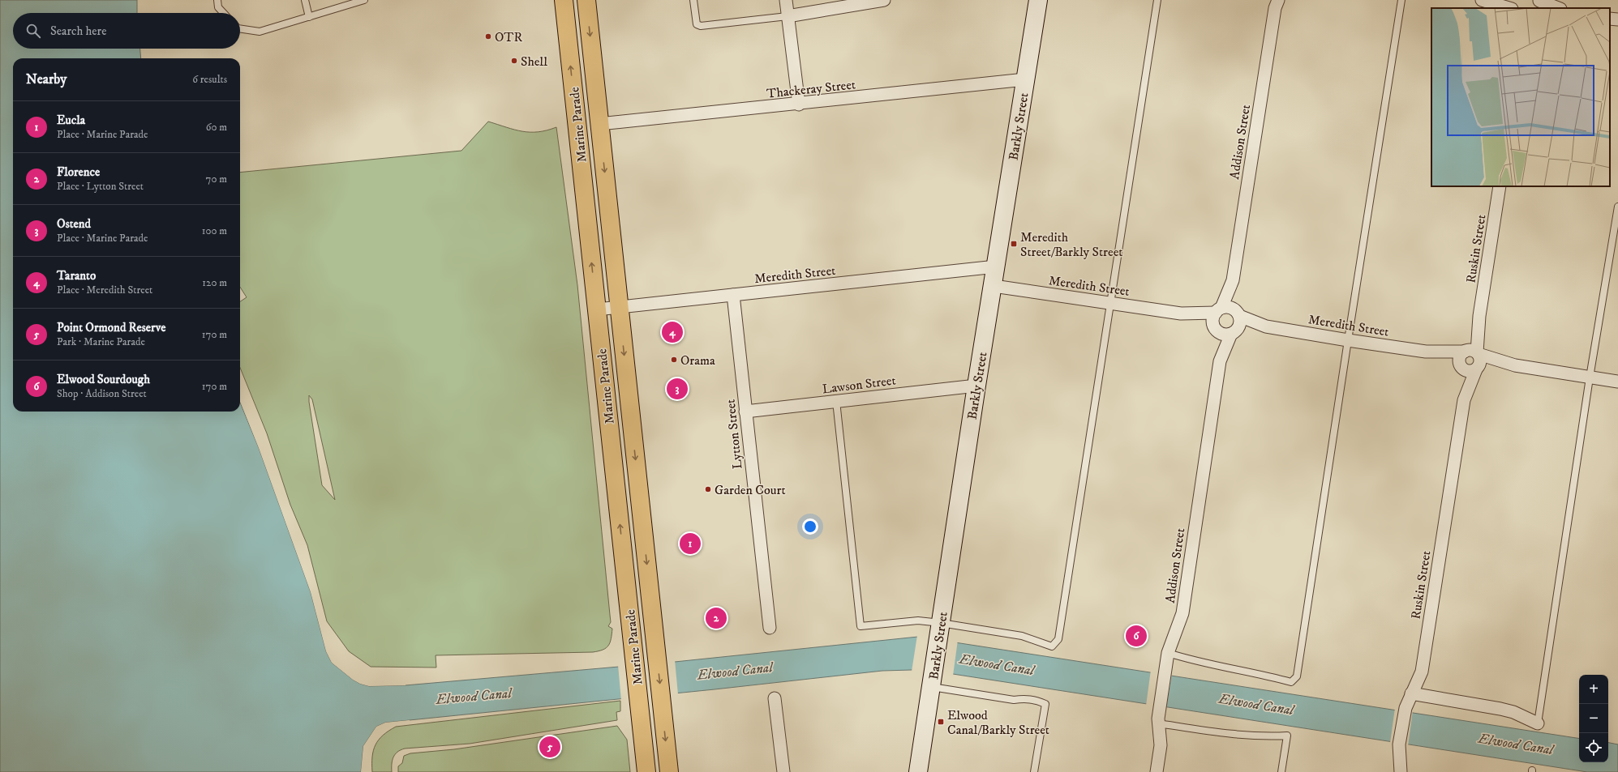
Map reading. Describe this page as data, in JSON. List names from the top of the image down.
{
  "streets": {
    "main road": ["Marine Parade", "Barkly Street"],
    "street": [
      "Thackeray Street",
      "Addison Street",
      "Ruskin Street",
      "Meredith Street",
      "Lawson Street",
      "Lytton Street"
    ]
  },
  "crossings": [
    ["Thackeray Street", "Marine Parade"],
    ["Thackeray Street", "Barkly Street"],
    ["Marine Parade", "Meredith Street"],
    ["Barkly Street", "Meredith Street"],
    ["Barkly Street", "Lawson Street"],
    ["Addison Street", "Meredith Street"],
    ["Ruskin Street", "Meredith Street"],
    ["Meredith Street", "Lytton Street"],
    ["Lawson Street", "Lytton Street"]
  ],
  "water": ["Elwood Canal"],
  "places": {
    "other": [
      "OTR",
      "Shell",
      "Orama",
      "Garden Court"
    ],
    "transit": ["Meredith Street/Barkly Street", "Elwood Canal/Barkly Street"]
  },
  "page": {
    "search": "Search here",
    "heading": ["Nearby", "6 results"],
    "list": [
      {
        "mark": "1",
        "name": "Eucla",
        "note": "Place · Marine Parade",
        "value": "60 m"
      },
      {
        "mark": "2",
        "name": "Florence",
        "note": "Place · Lytton Street",
        "value": "70 m"
      },
      {
        "mark": "3",
        "name": "Ostend",
        "note": "Place · Marine Parade",
        "value": "100 m"
      },
      {
        "mark": "4",
        "name": "Taranto",
        "note": "Place · Meredith Street",
        "value": "120 m"
      },
      {
        "mark": "5",
        "name": "Point Ormond Reserve",
        "note": "Park · Marine Parade",
        "value": "170 m"
      },
      {
        "mark": "6",
        "name": "Elwood Sourdough",
        "note": "Shop · Addison Street",
        "value": "170 m"
      }
    ],
    "pins": [
      "4",
      "3",
      "1",
      "2",
      "6",
      "5"
    ],
    "map_buttons": ["+", "−"]
  }
}
